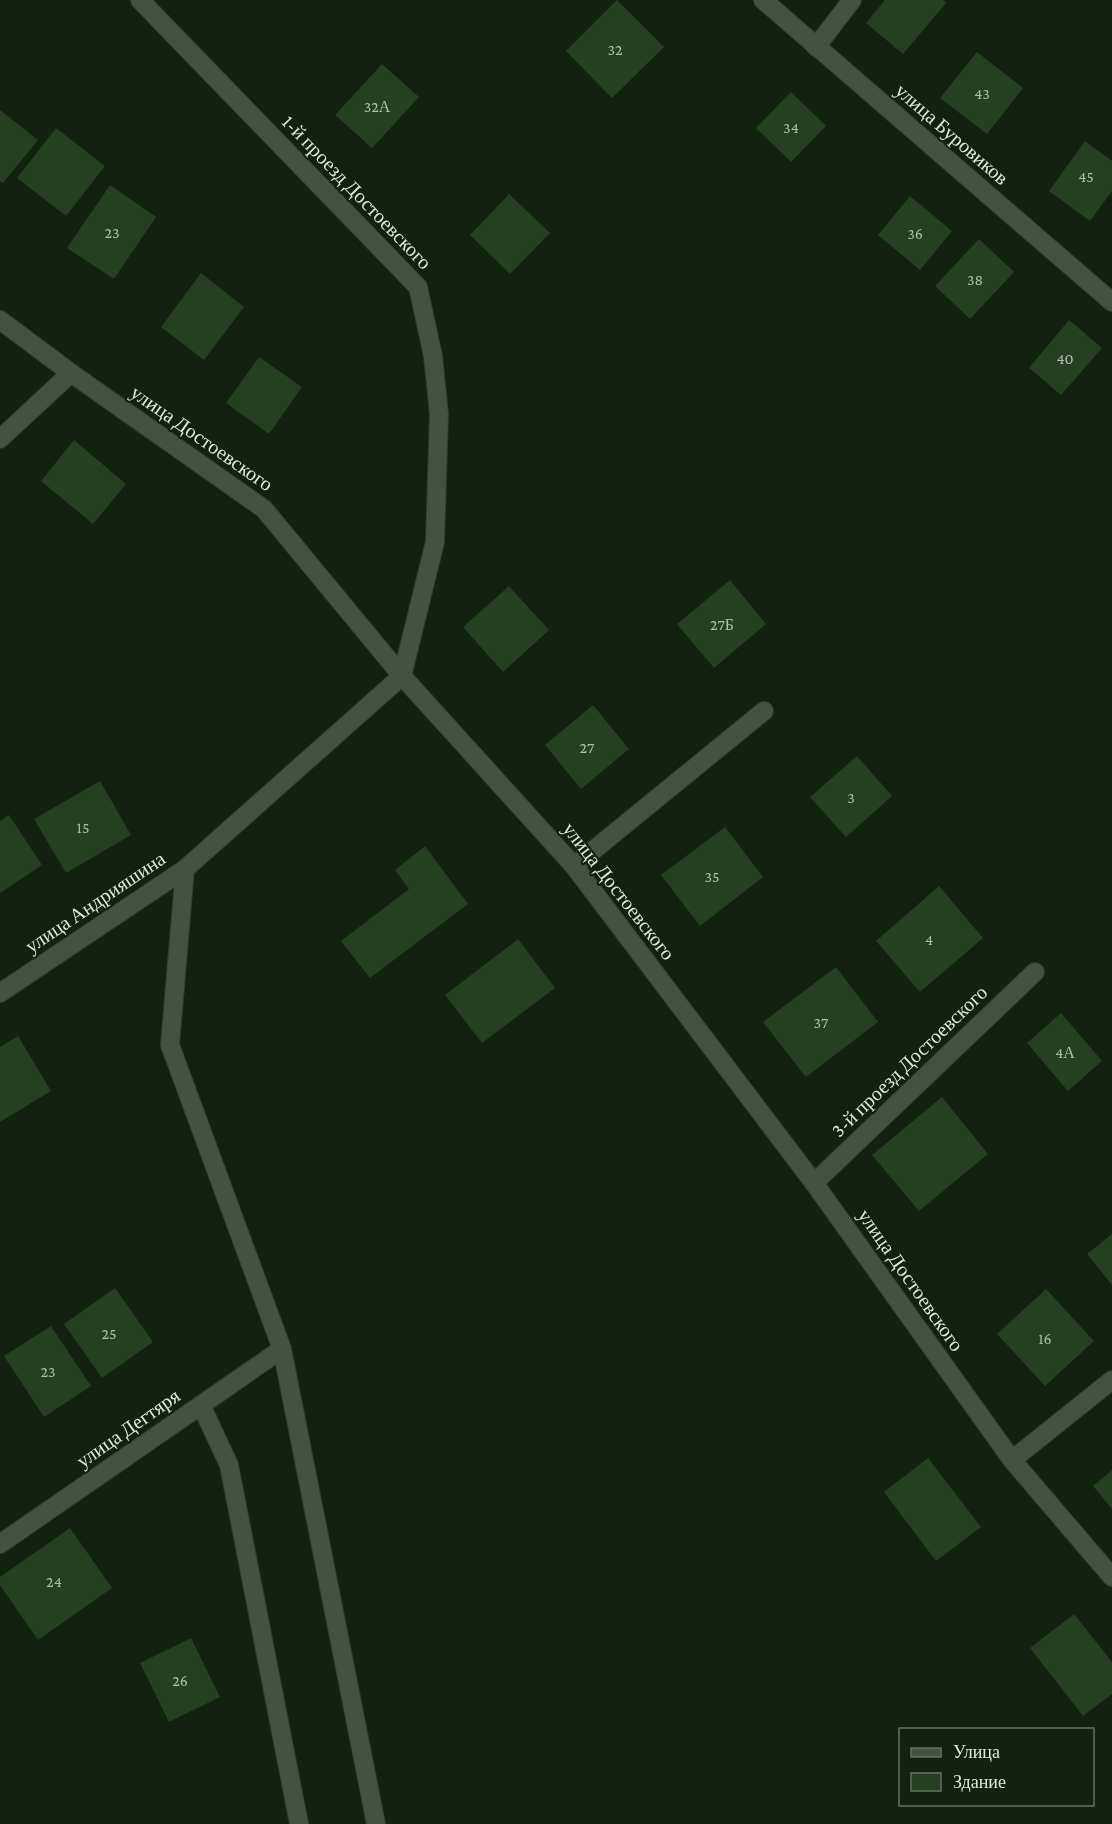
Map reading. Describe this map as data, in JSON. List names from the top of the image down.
{
  "streets": {
    "street": [
      "улица Буровиков",
      "1-й проезд Достоевского",
      "улица Достоевского",
      "улица Андрияшина",
      "3-й проезд Достоевского",
      "улица Дегтяря"
    ]
  },
  "crossings": [
    ["1-й проезд Достоевского", "улица Достоевского"],
    ["1-й проезд Достоевского", "улица Андрияшина"],
    ["улица Достоевского", "улица Андрияшина"],
    ["улица Достоевского", "3-й проезд Достоевского"]
  ],
  "house_numbers": [
    "32",
    "43",
    "32А",
    "34",
    "45",
    "23",
    "36",
    "38",
    "40",
    "27Б",
    "27",
    "3",
    "15",
    "35",
    "4",
    "37",
    "4А",
    "25",
    "16",
    "23",
    "24",
    "26"
  ],
  "legend": ["Улица", "Здание"]
}
